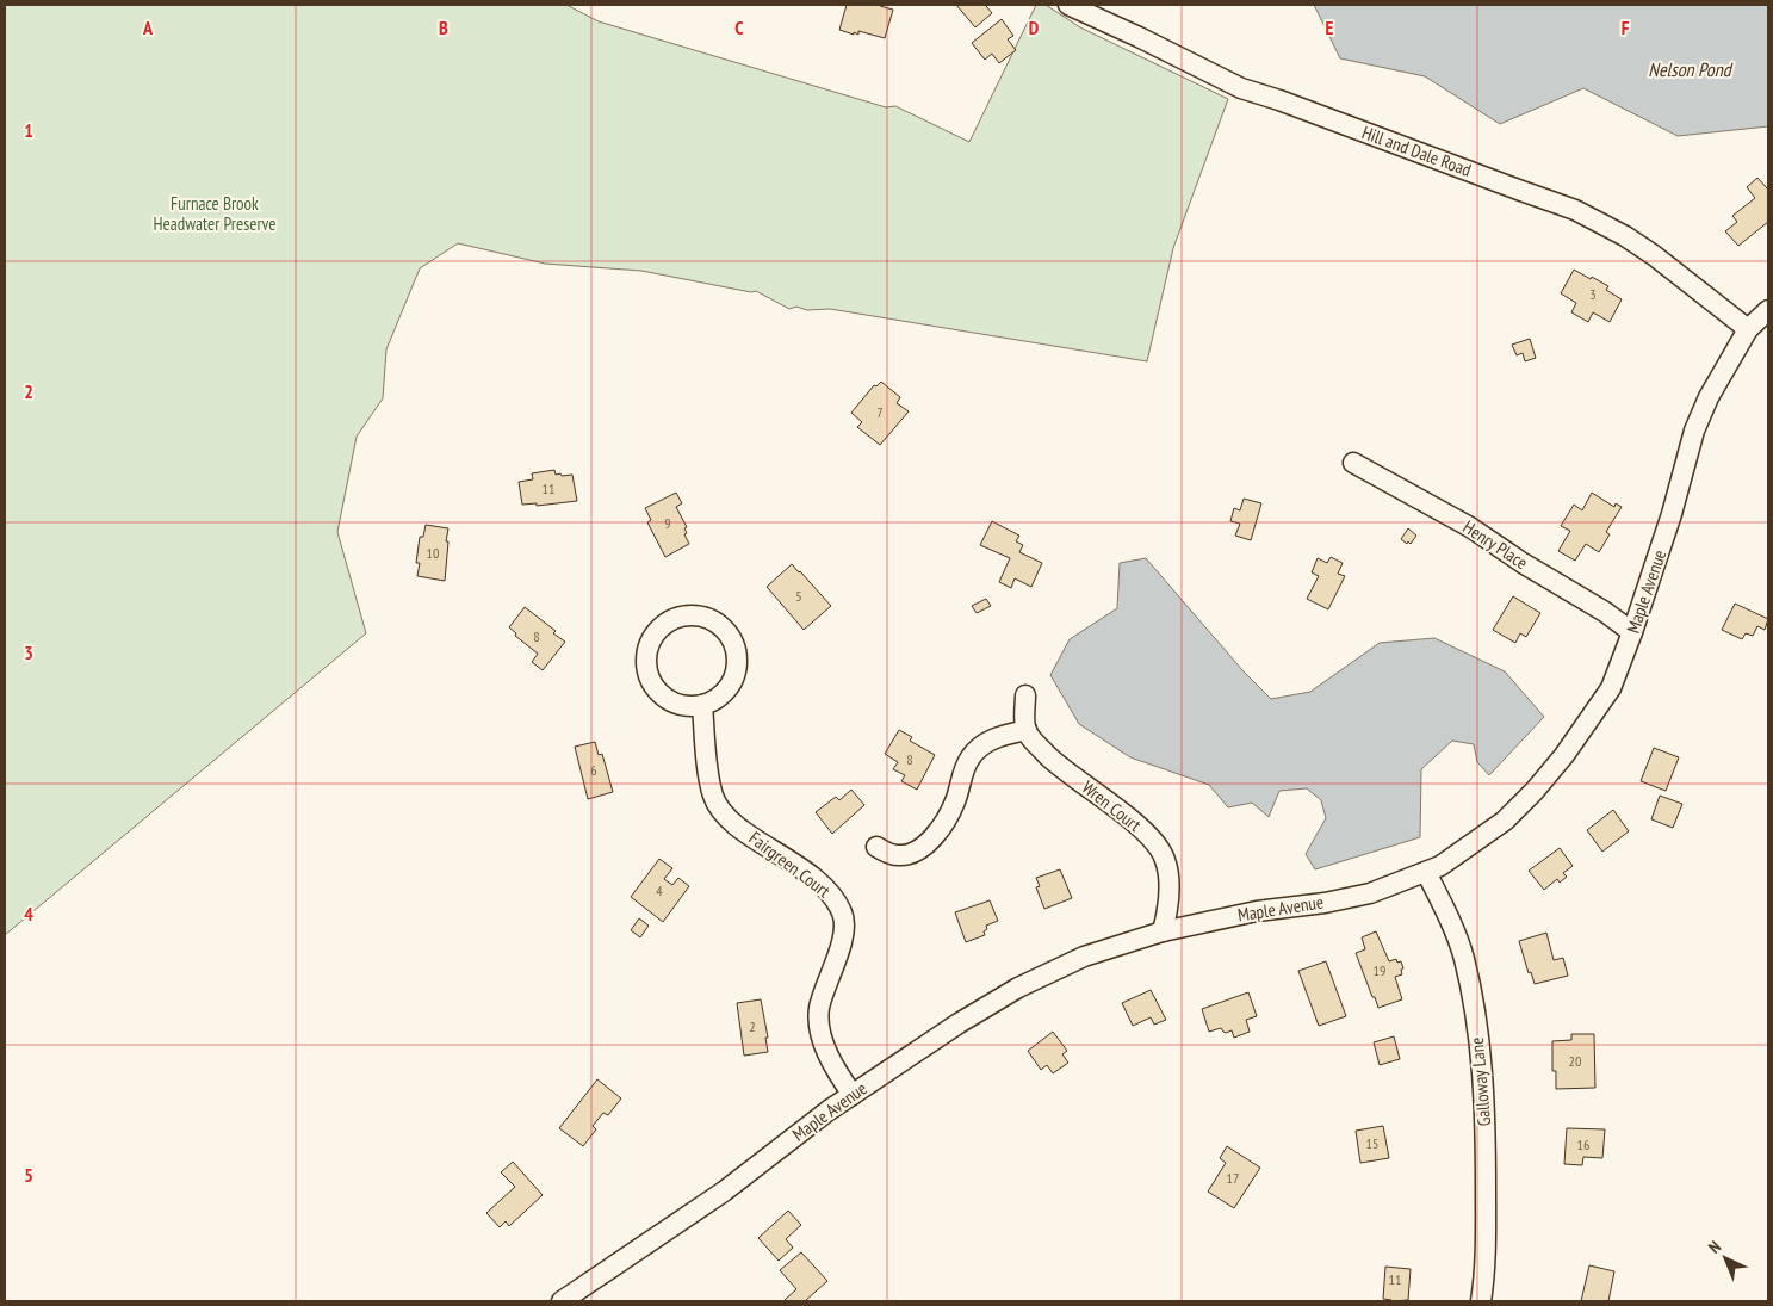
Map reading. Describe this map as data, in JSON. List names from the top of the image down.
{
  "streets": {
    "street": [
      "Hill and Dale Road",
      "Henry Place",
      "Maple Avenue",
      "Wren Court",
      "Fairgreen Court",
      "Galloway Lane"
    ]
  },
  "crossings": [
    ["Hill and Dale Road", "Maple Avenue"],
    ["Henry Place", "Maple Avenue"],
    ["Maple Avenue", "Wren Court"],
    ["Maple Avenue", "Fairgreen Court"],
    ["Maple Avenue", "Galloway Lane"]
  ],
  "water": ["Nelson Pond"],
  "parks": ["Furnace Brook Headwater Preserve"],
  "house_numbers": [
    "3",
    "7",
    "11",
    "9",
    "10",
    "5",
    "8",
    "8",
    "6",
    "4",
    "19",
    "2",
    "20",
    "15",
    "16",
    "17",
    "11"
  ],
  "north": "top left",
  "grid": {
    "columns": [
      "A",
      "B",
      "C",
      "D",
      "E",
      "F"
    ],
    "rows": [
      "1",
      "2",
      "3",
      "4",
      "5"
    ]
  }
}
